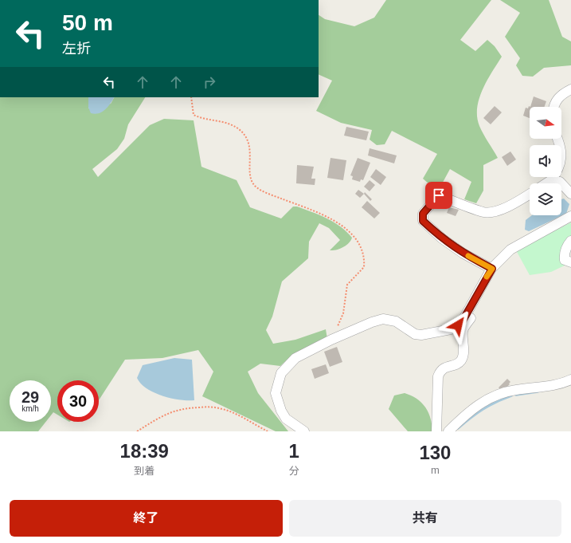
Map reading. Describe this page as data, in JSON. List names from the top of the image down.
{
  "north": "right",
  "page": {
    "turn": ["50 m", "左折"],
    "speed": "29 km/h",
    "limit": "30",
    "eta": [
      "18:39",
      "到着",
      "1",
      "分",
      "130",
      "m"
    ],
    "buttons": ["終了", "共有"]
  }
}
